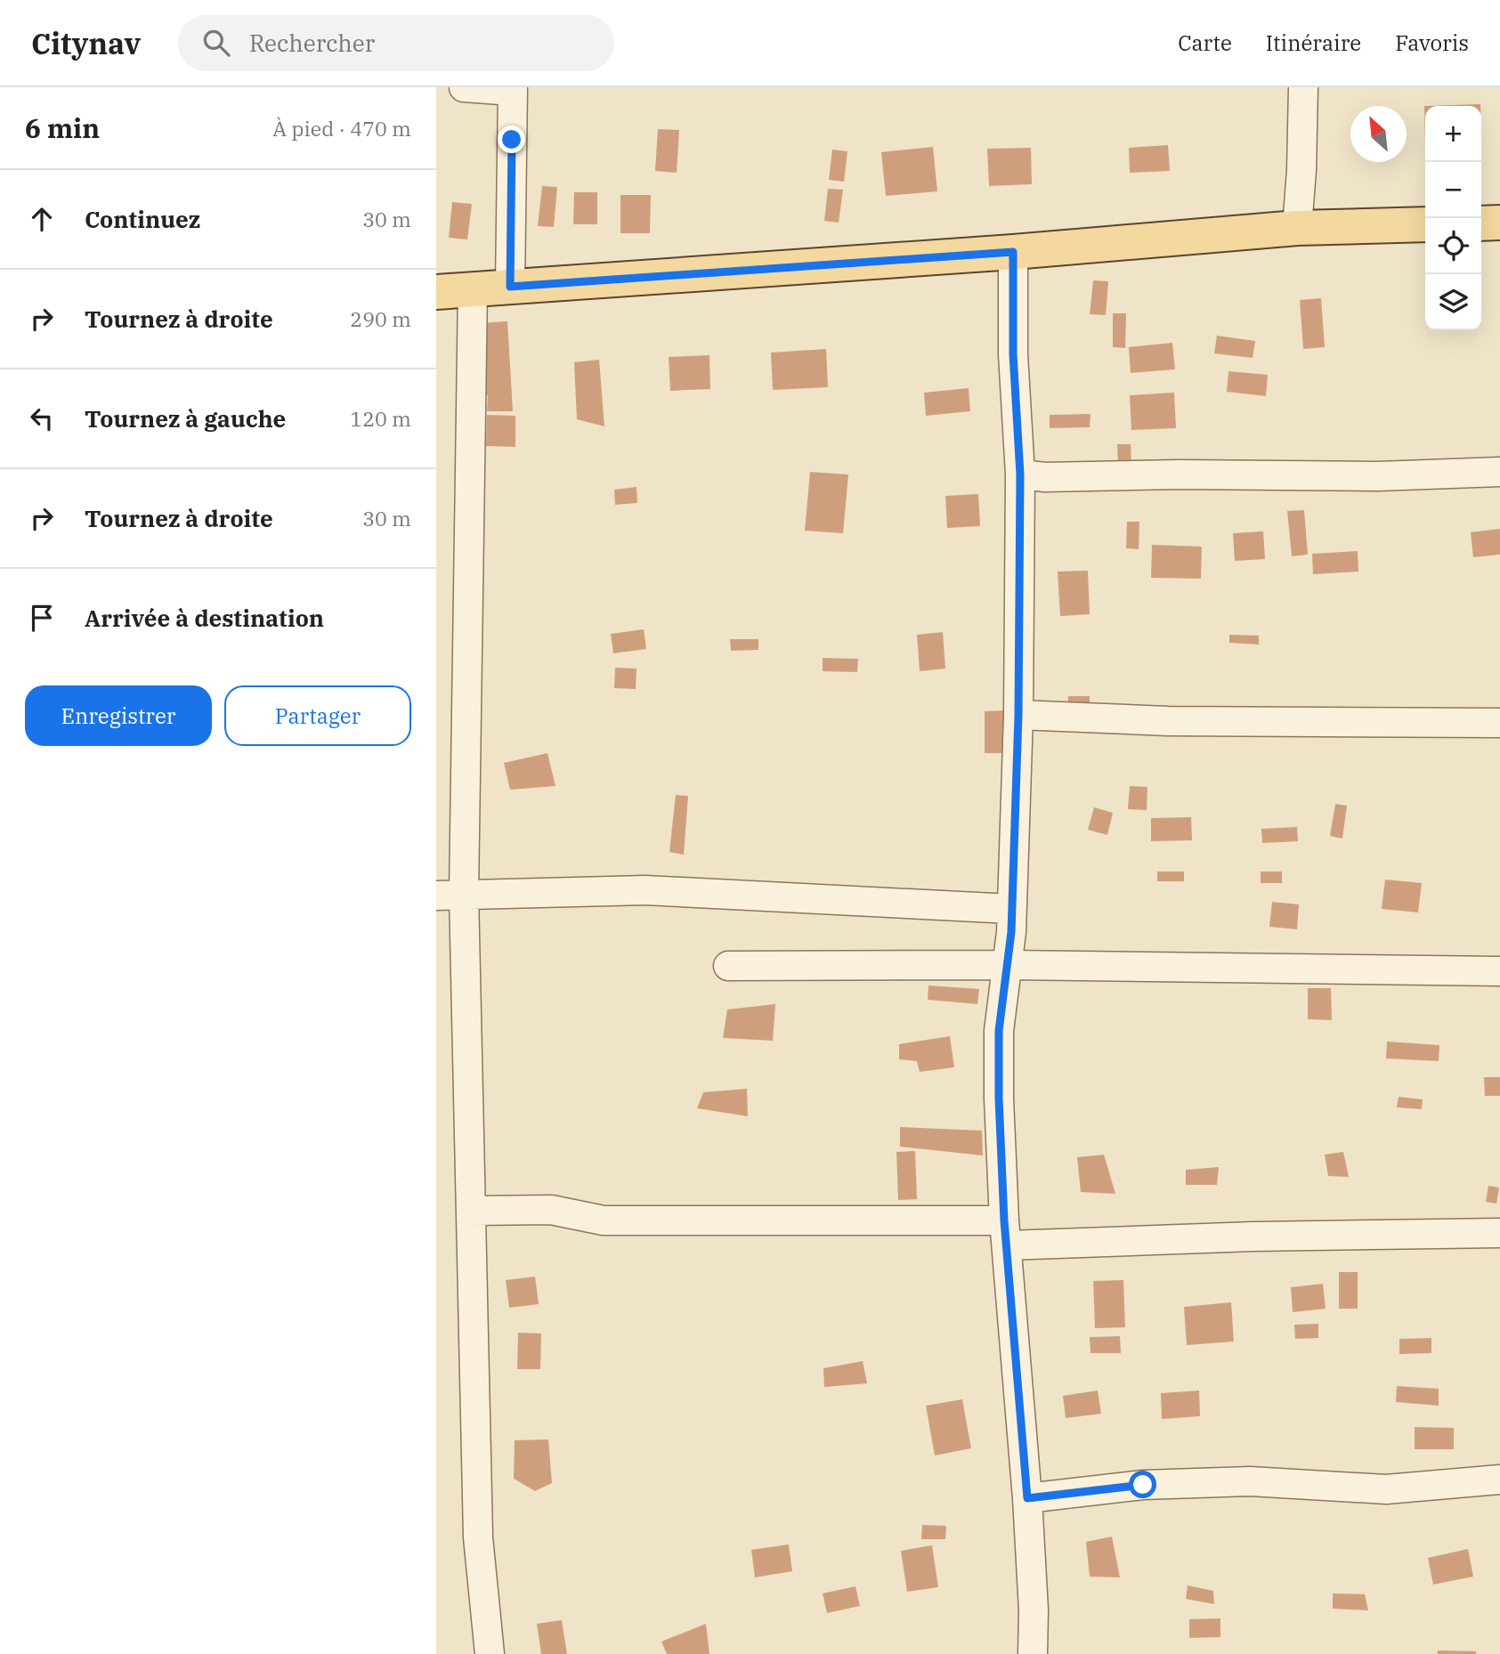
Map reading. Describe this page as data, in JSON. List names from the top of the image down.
{
  "north": "top left",
  "page": {
    "header": "Citynav",
    "search": "Rechercher",
    "nav": ["Carte", "Itinéraire", "Favoris"],
    "heading": ["6 min", "À pied · 470 m"],
    "map_buttons": ["+", "−"],
    "list": [
      ["Continuez", "30 m"],
      ["Tournez à droite", "290 m"],
      ["Tournez à gauche", "120 m"],
      ["Tournez à droite", "30 m"],
      "Arrivée à destination"
    ],
    "buttons": ["Enregistrer", "Partager"]
  }
}
